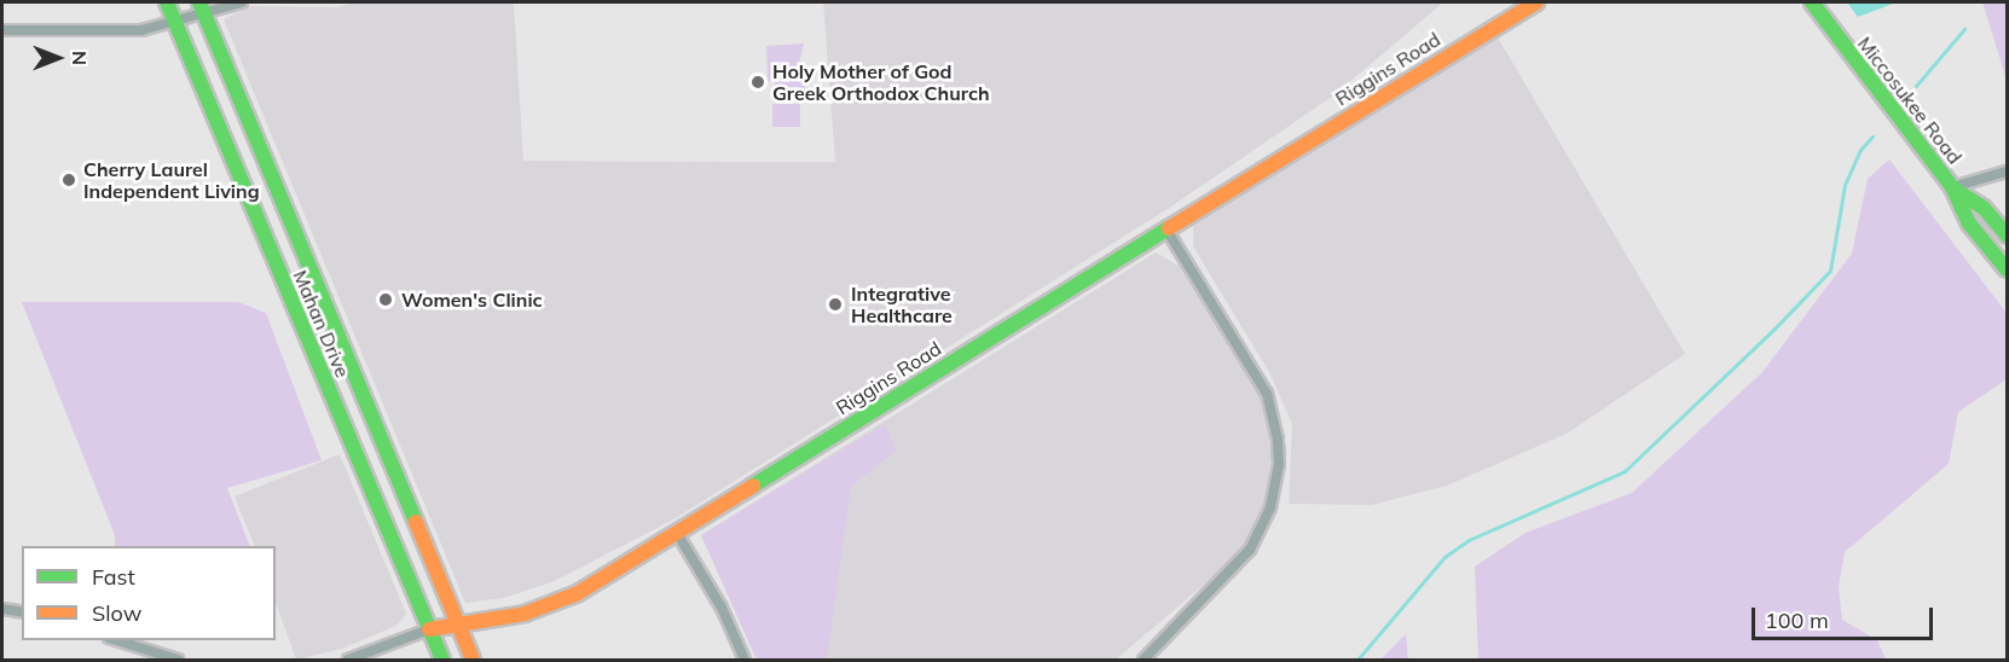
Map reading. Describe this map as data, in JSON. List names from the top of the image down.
{
  "streets": {
    "street": ["Riggins Road", "Miccosukee Road", "Mahan Drive"]
  },
  "crossings": [
    ["Riggins Road", "Mahan Drive"]
  ],
  "places": [
    "Holy Mother of God Greek Orthodox Church",
    "Cherry Laurel Independent Living",
    "Women's Clinic",
    "Integrative Healthcare"
  ],
  "legend": ["Fast", "Slow"],
  "scale_bar": "100 m",
  "north": "right"
}
